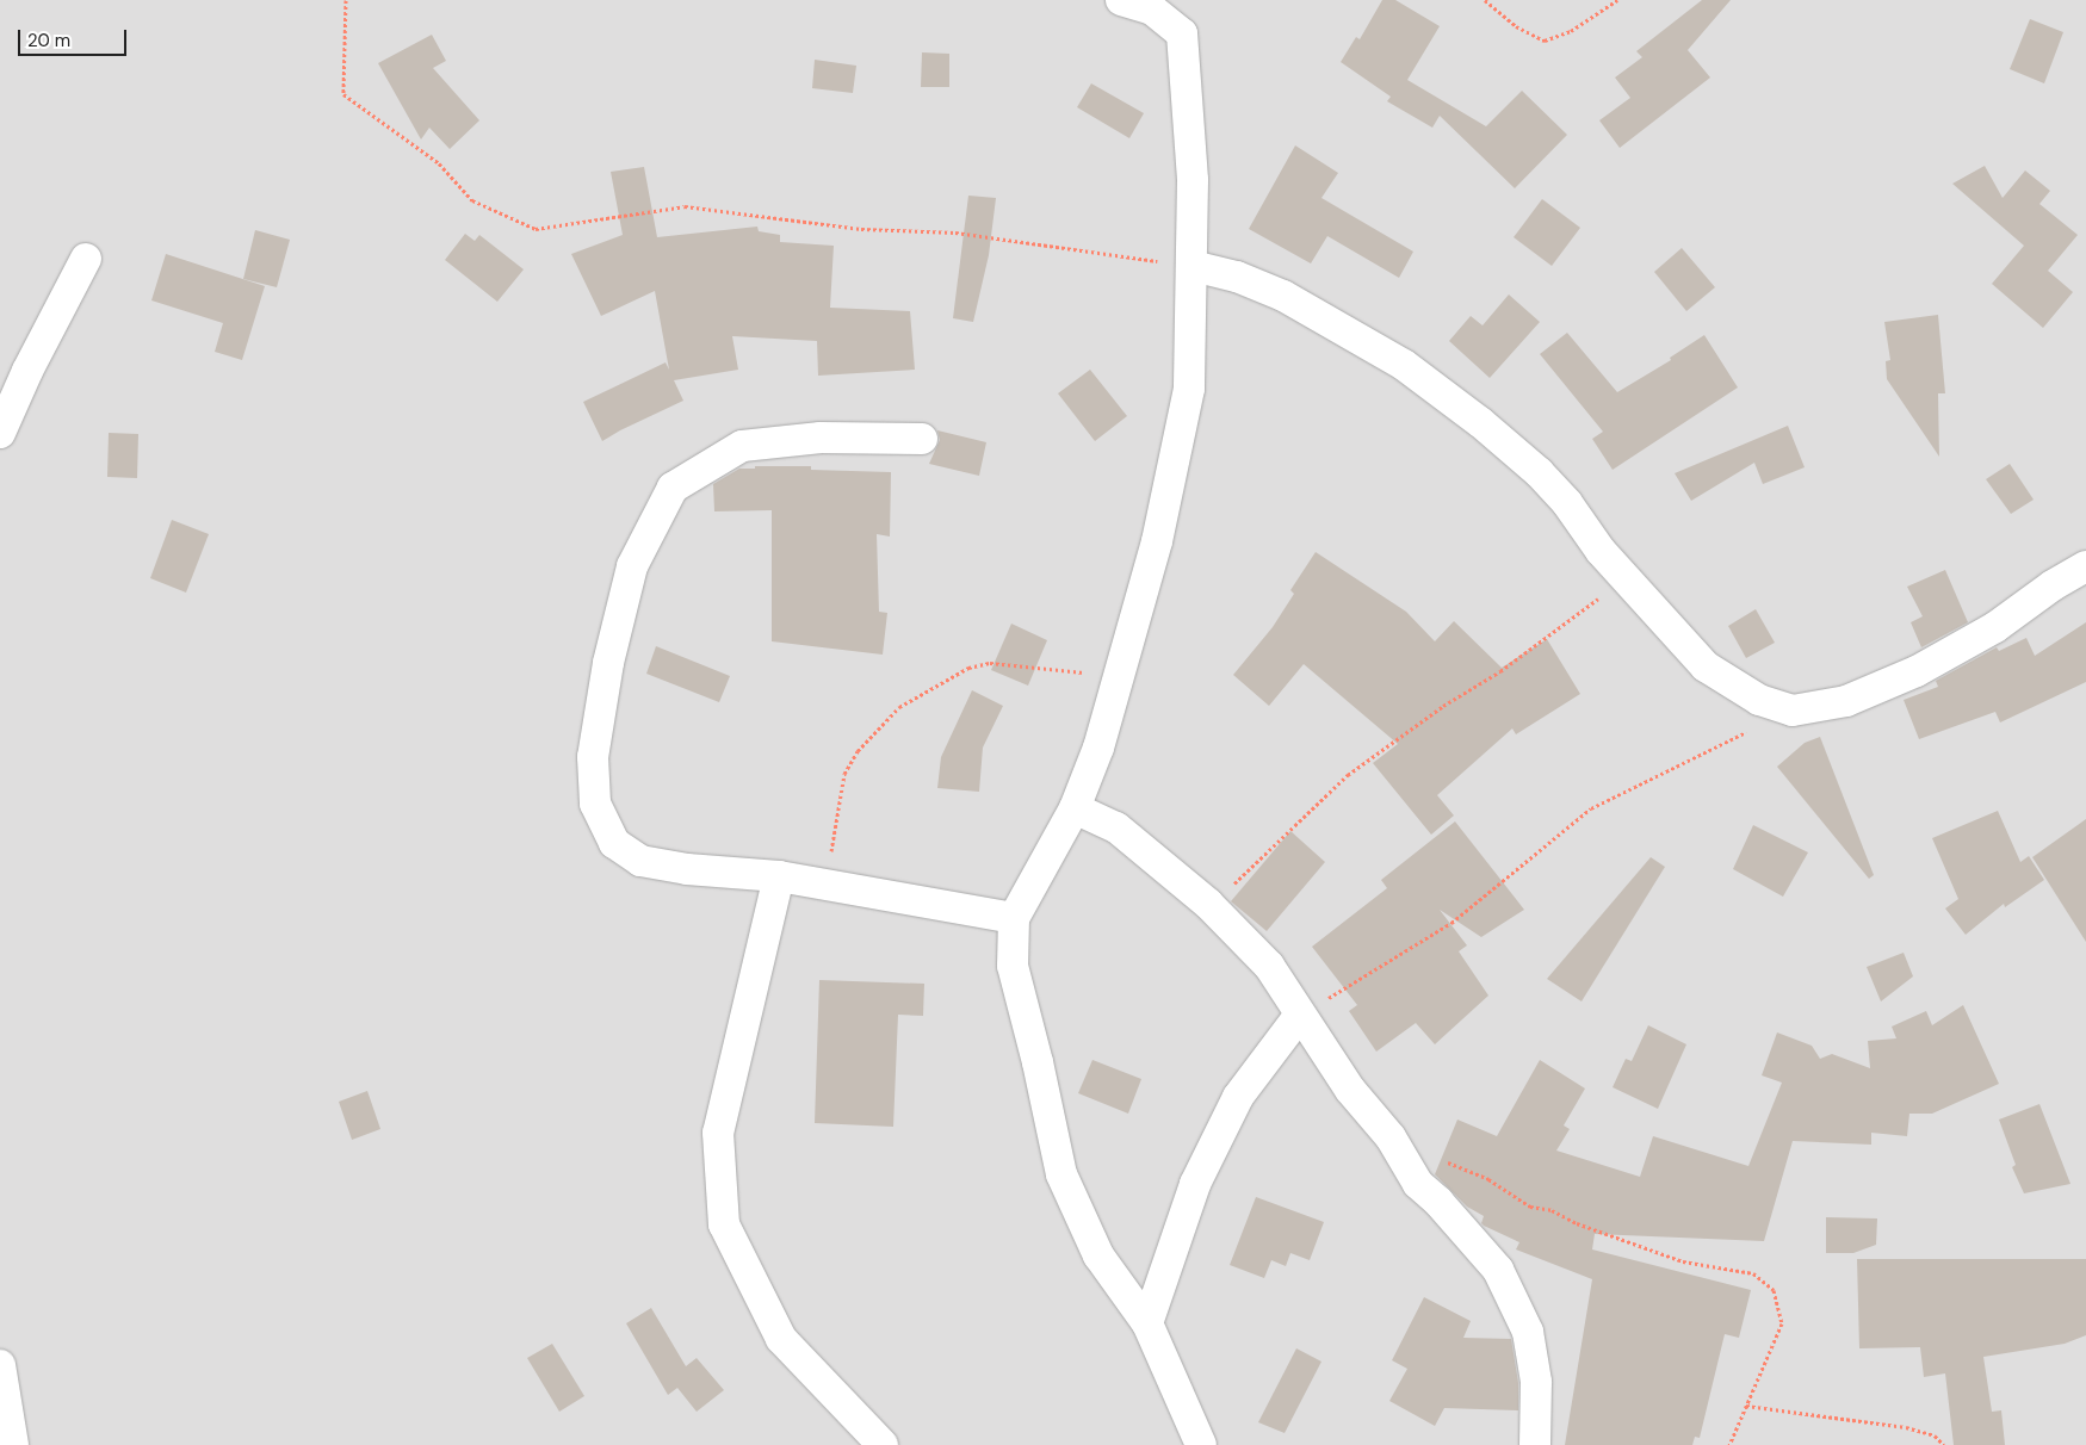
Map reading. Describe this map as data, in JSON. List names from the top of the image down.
{
  "scale_bar": "20 m"
}
